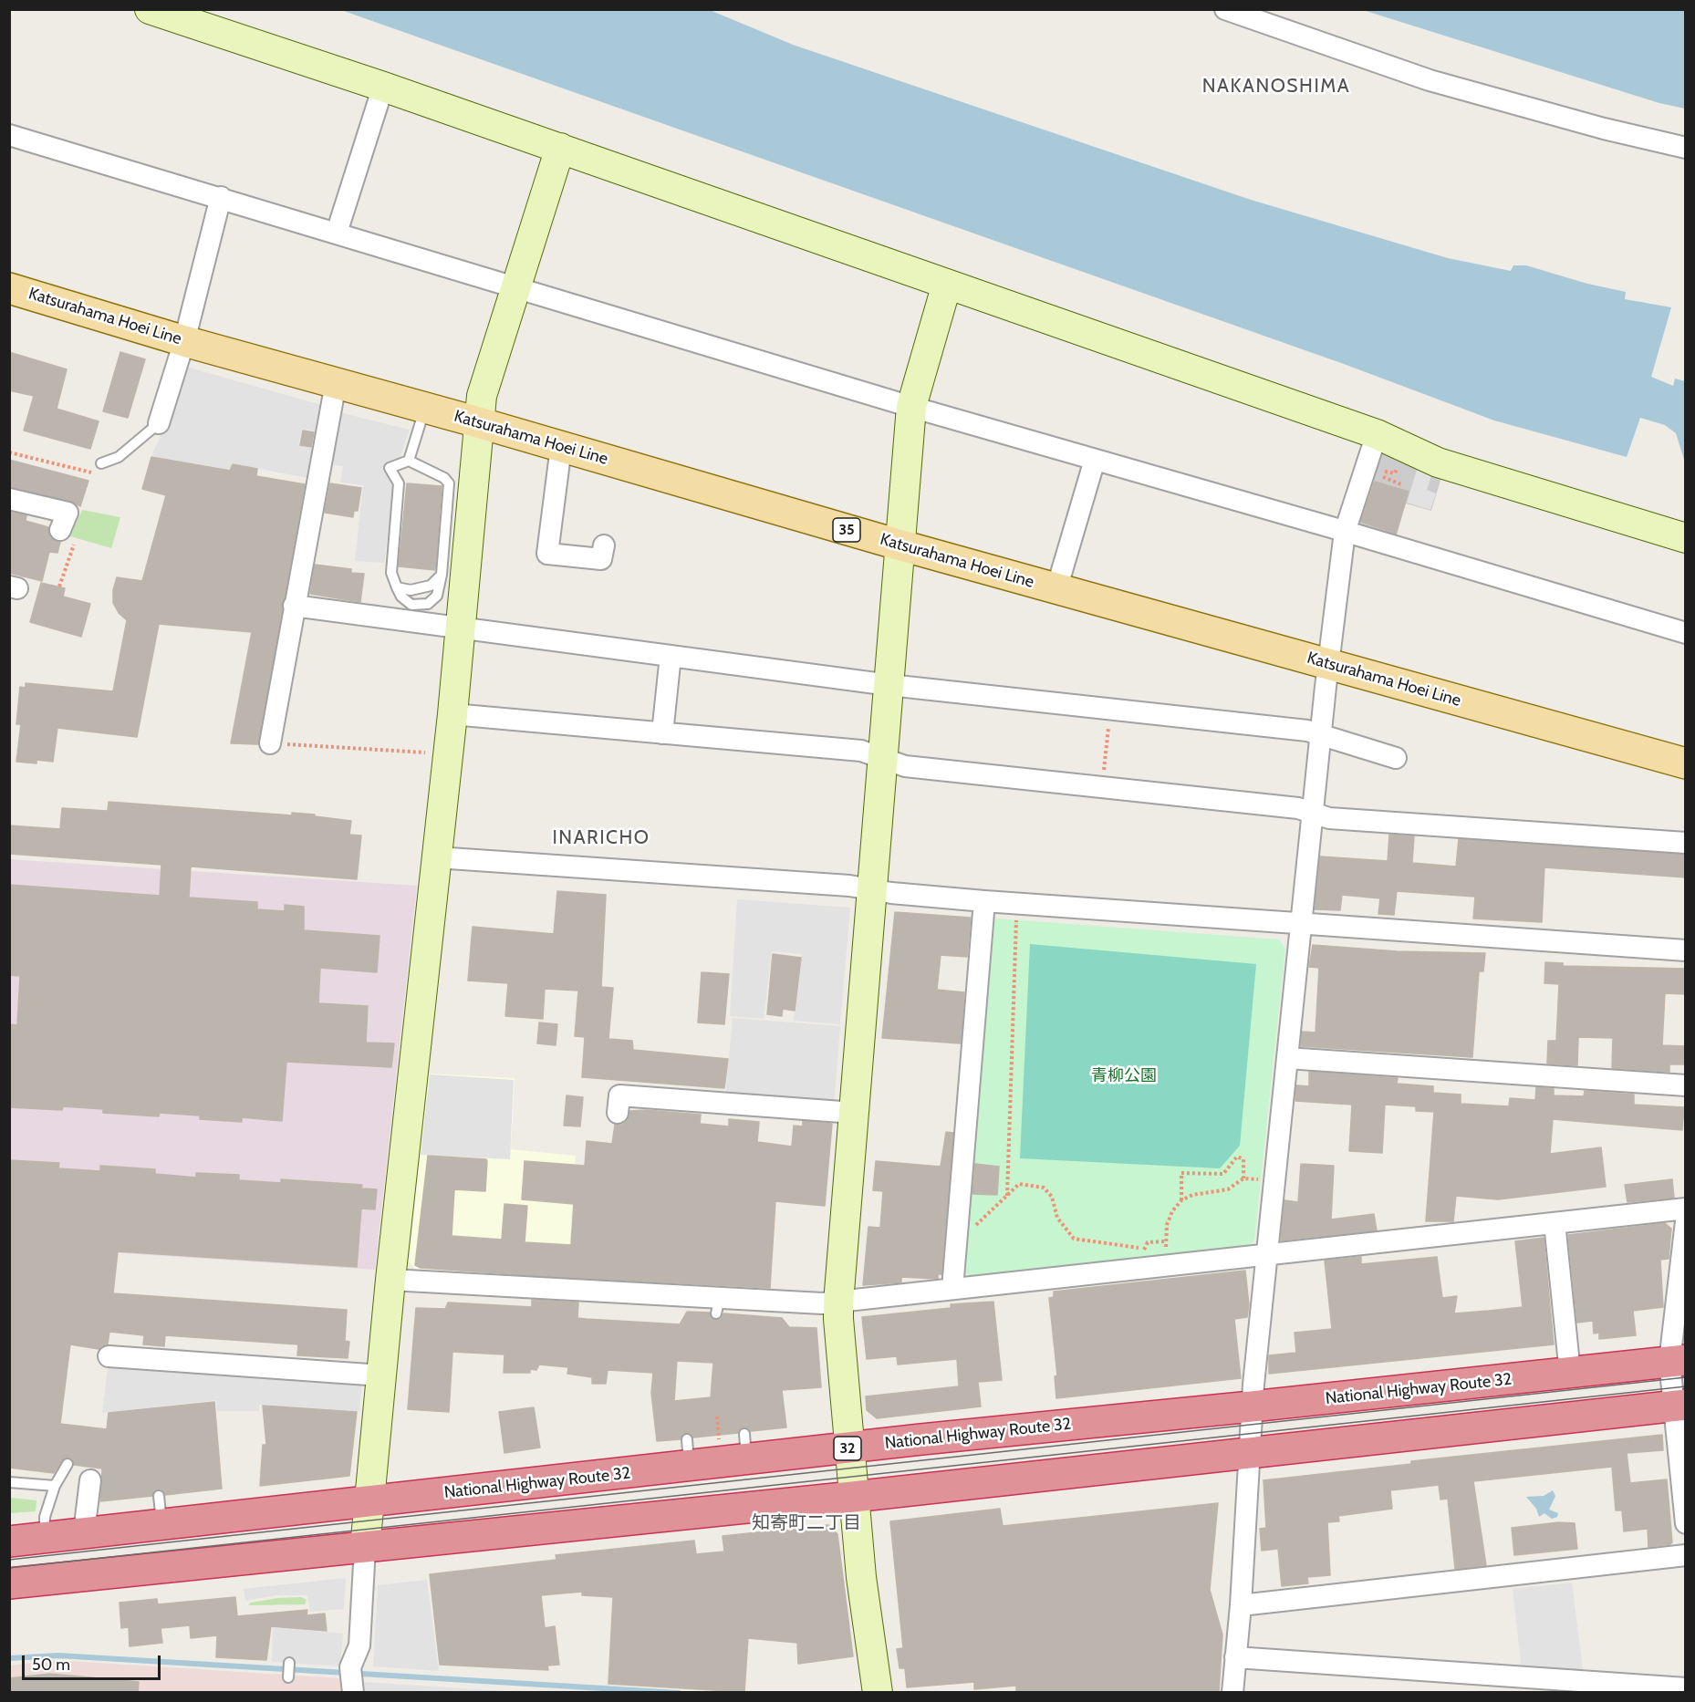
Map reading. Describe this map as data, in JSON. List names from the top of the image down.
{
  "streets": {
    "highway": ["National Highway Route 32", "32"],
    "main road": ["Katsurahama Hoei Line", "35"]
  },
  "districts": ["NAKANOSHIMA", "INARICHO", "知寄町二丁目"],
  "parks": ["青柳公園"],
  "scale_bar": "50 m"
}
